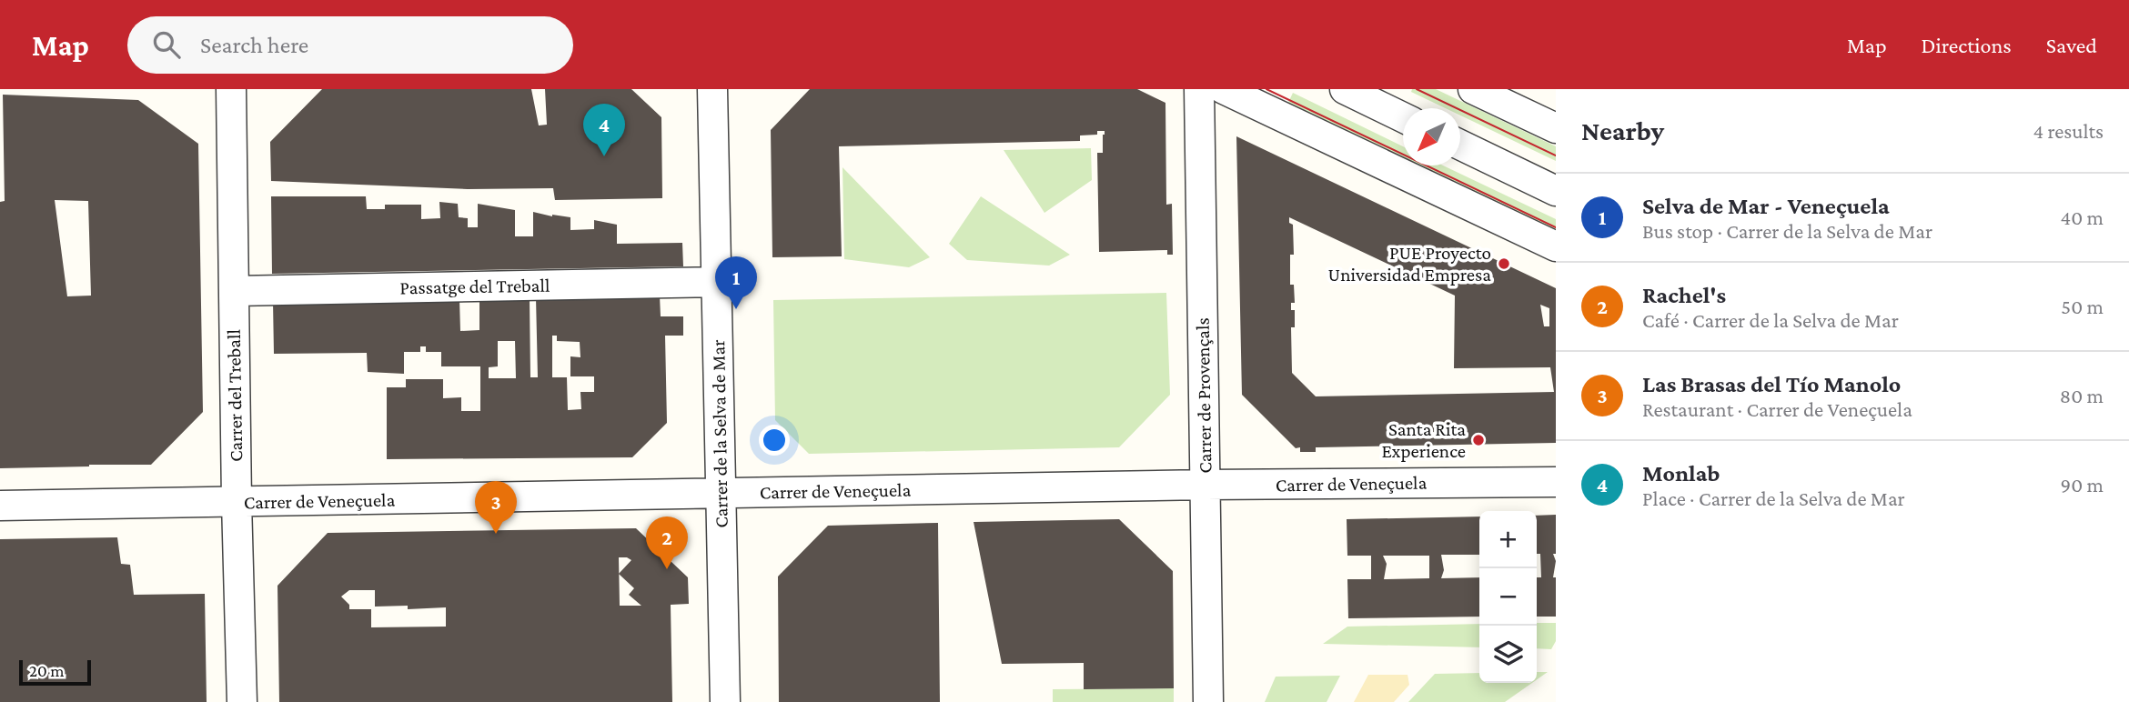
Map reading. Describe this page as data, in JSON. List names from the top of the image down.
{
  "streets": {
    "street": [
      "Passatge del Treball",
      "Carrer del Treball",
      "Carrer de Provençals",
      "Carrer de la Selva de Mar",
      "Carrer de Veneçuela"
    ]
  },
  "crossings": [
    ["Passatge del Treball", "Carrer del Treball"],
    ["Passatge del Treball", "Carrer de la Selva de Mar"],
    ["Carrer del Treball", "Carrer de Veneçuela"],
    ["Carrer de Provençals", "Carrer de Veneçuela"],
    ["Carrer de la Selva de Mar", "Carrer de Veneçuela"]
  ],
  "places": ["PUE Proyecto Universidad Empresa", "Santa Rita Experience"],
  "scale_bar": "20 m",
  "north": "bottom left",
  "page": {
    "header": "Map",
    "search": "Search here",
    "nav": ["Map", "Directions", "Saved"],
    "heading": ["Nearby", "4 results"],
    "pins": [
      "4",
      "1",
      "3",
      "2"
    ],
    "list": [
      {
        "mark": "1",
        "name": "Selva de Mar - Veneçuela",
        "note": "Bus stop · Carrer de la Selva de Mar",
        "value": "40 m"
      },
      {
        "mark": "2",
        "name": "Rachel's",
        "note": "Café · Carrer de la Selva de Mar",
        "value": "50 m"
      },
      {
        "mark": "3",
        "name": "Las Brasas del Tío Manolo",
        "note": "Restaurant · Carrer de Veneçuela",
        "value": "80 m"
      },
      {
        "mark": "4",
        "name": "Monlab",
        "note": "Place · Carrer de la Selva de Mar",
        "value": "90 m"
      }
    ],
    "map_buttons": ["+", "−"],
    "scale": "20 m"
  }
}
